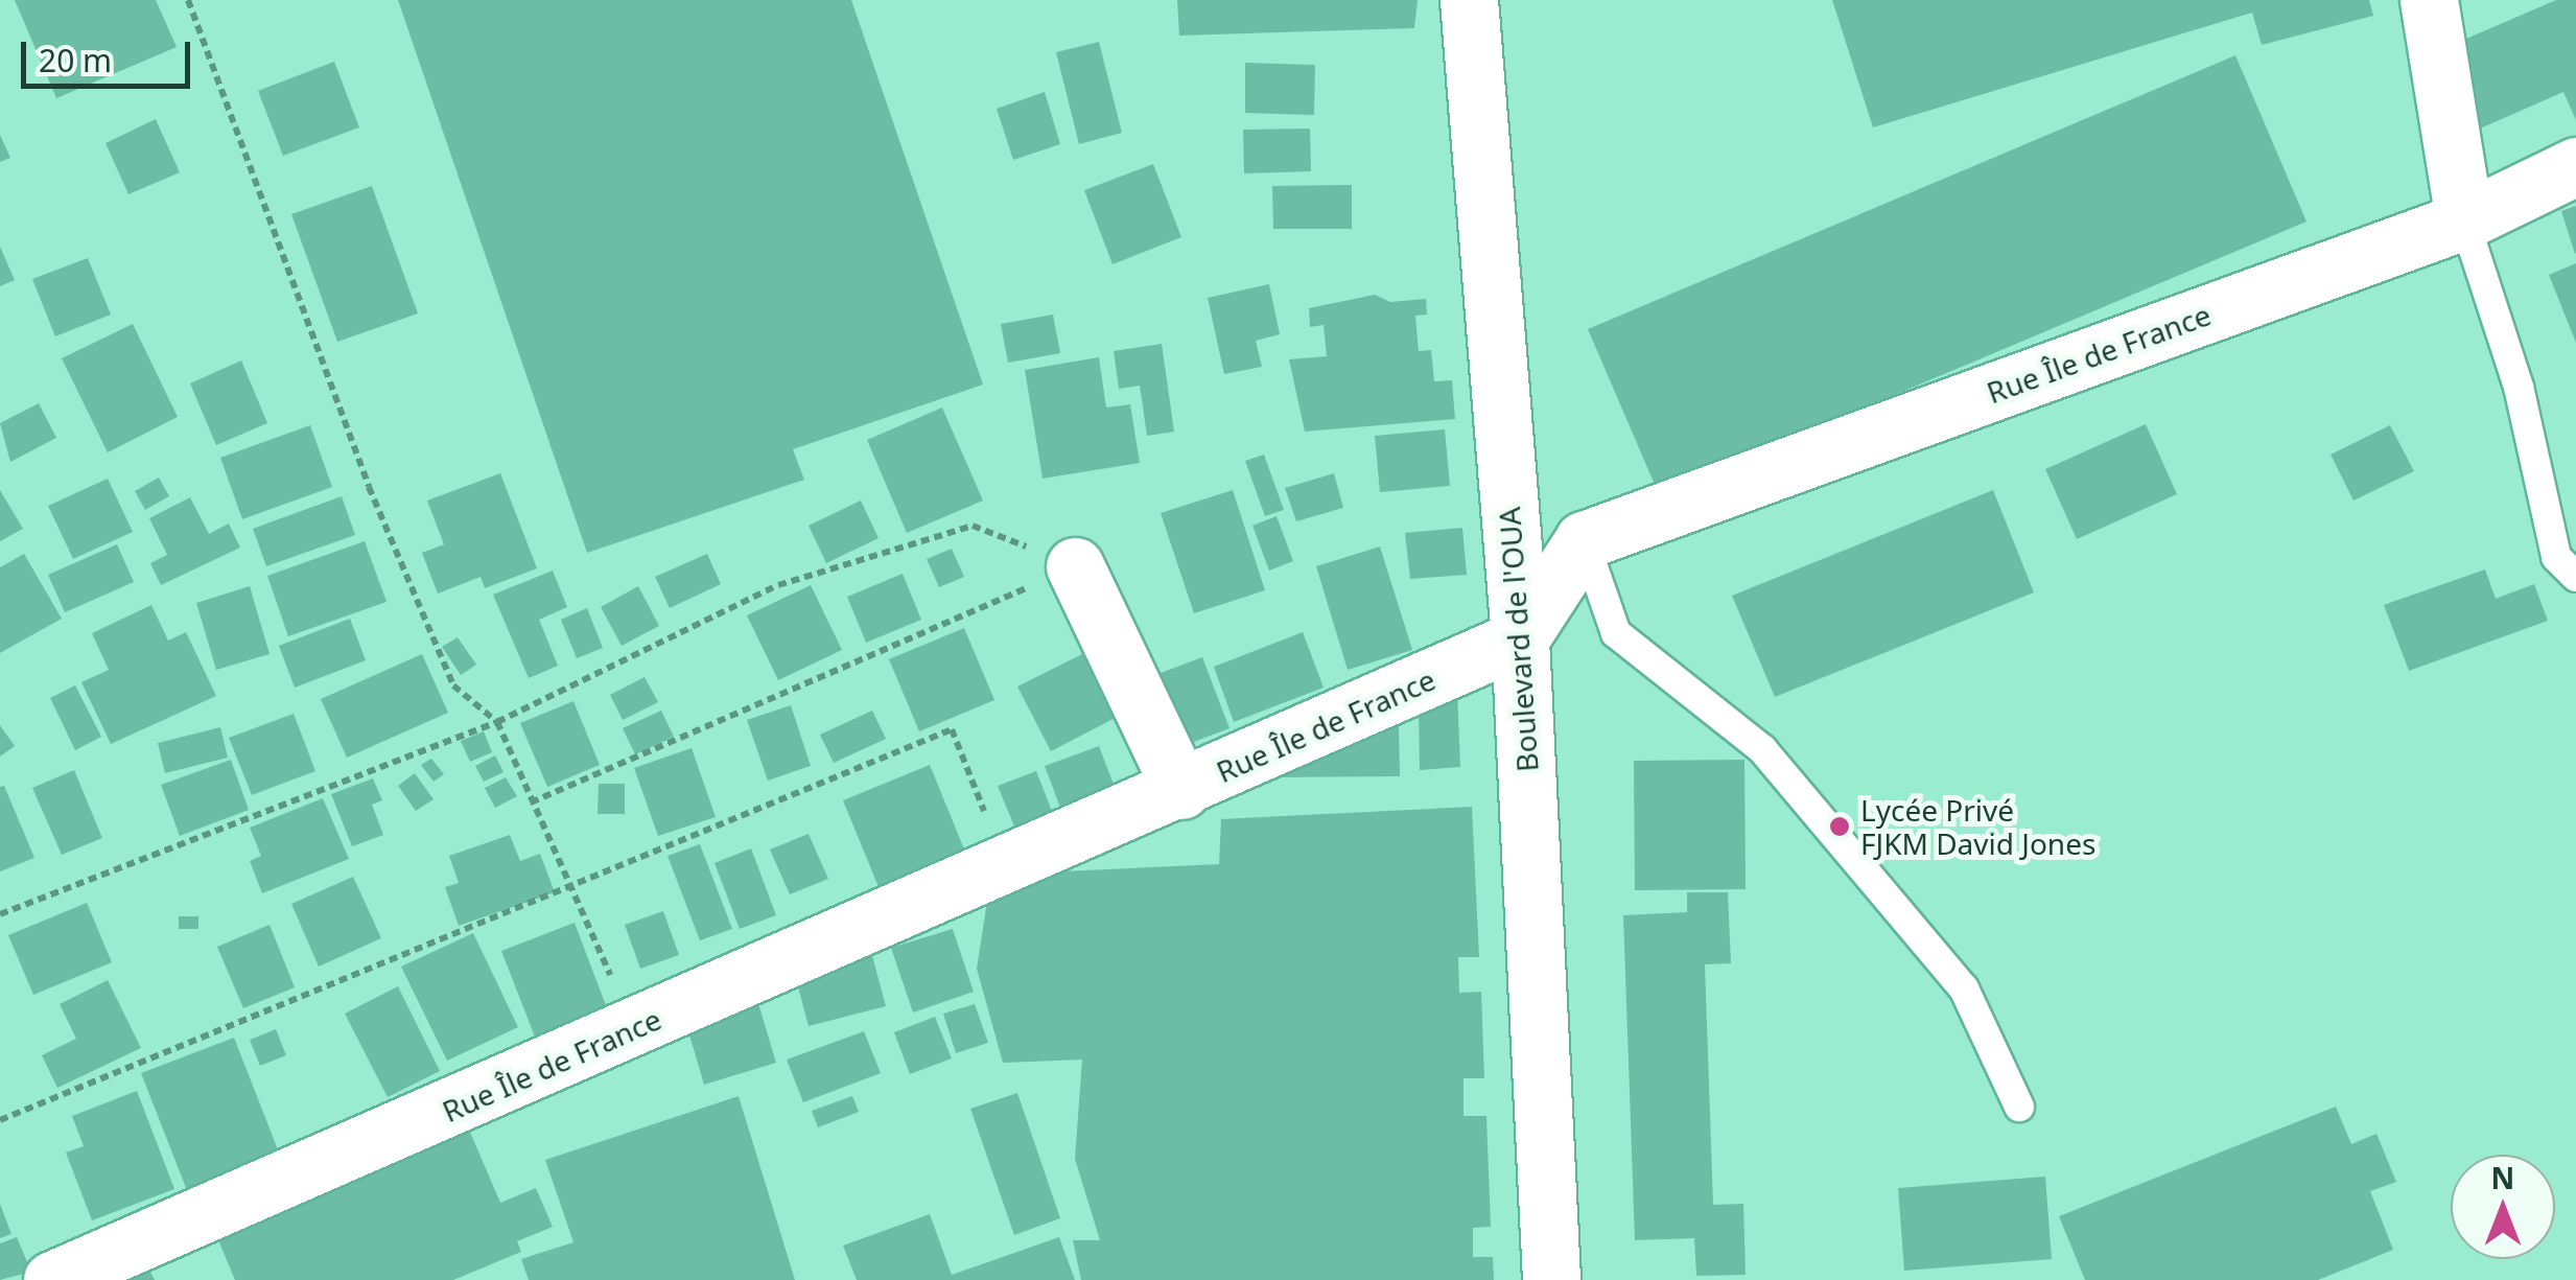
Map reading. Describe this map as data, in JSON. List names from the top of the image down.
{
  "streets": {
    "street": ["Rue Île de France", "Boulevard de l'OUA"]
  },
  "crossings": [
    ["Rue Île de France", "Boulevard de l'OUA"]
  ],
  "places": ["Lycée Privé FJKM David Jones"],
  "scale_bar": "20 m",
  "north": "top"
}
